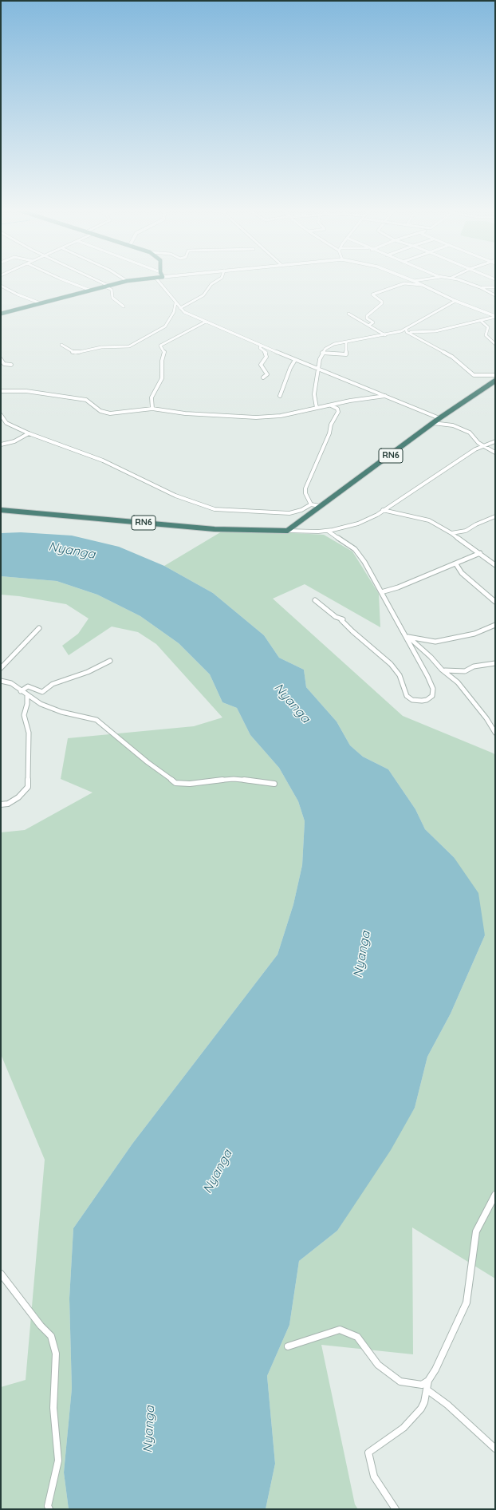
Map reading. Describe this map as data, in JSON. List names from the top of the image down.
{
  "streets": {
    "highway": ["RN6"]
  },
  "water": ["Nyanga"]
}
